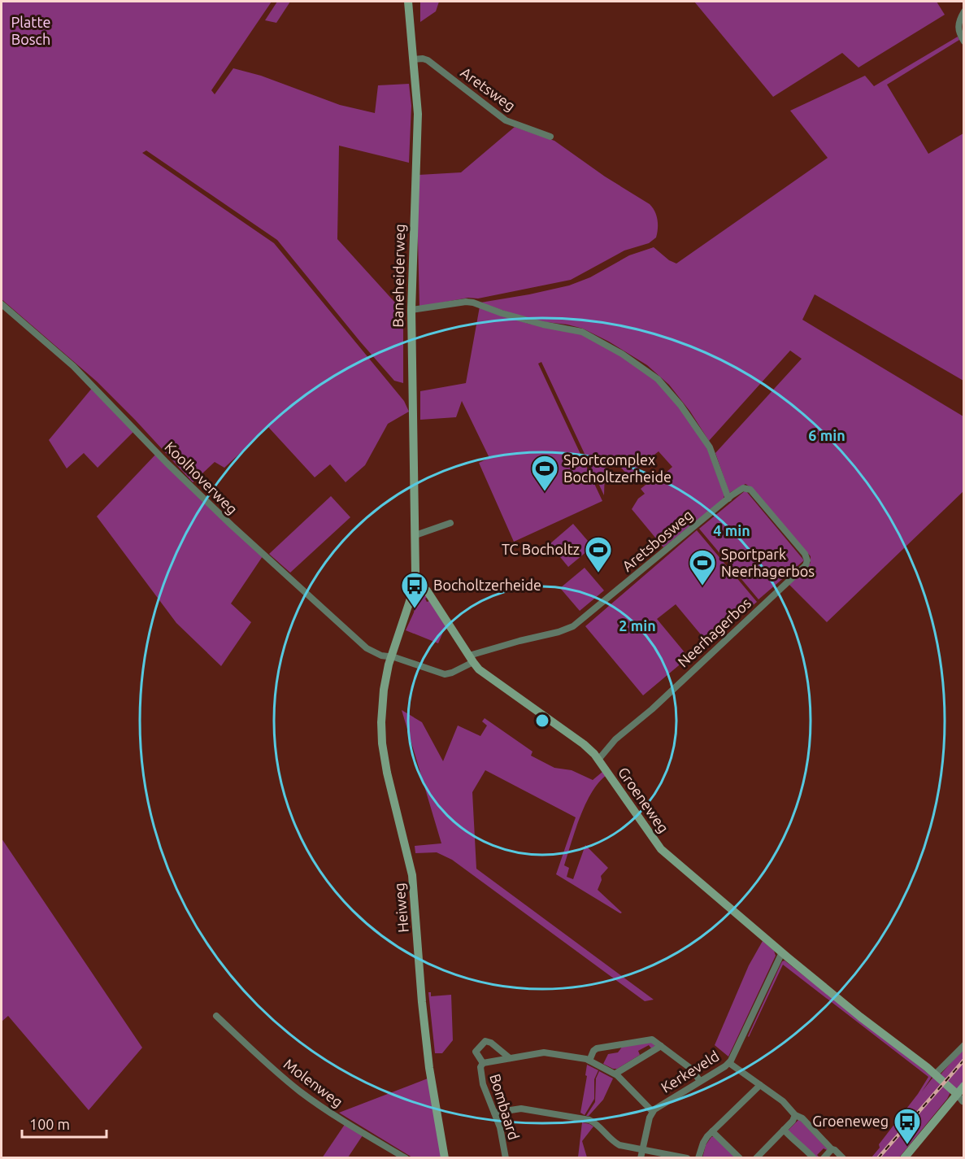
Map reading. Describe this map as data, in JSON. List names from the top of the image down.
{
  "streets": {
    "street": [
      "Aretsweg",
      "Baneheiderweg",
      "Koolhoverweg",
      "Aretsbosweg",
      "Neerhagerbos",
      "Groeneweg",
      "Heiweg",
      "Kerkeveld",
      "Molenweg",
      "Bombaard"
    ]
  },
  "crossings": [
    ["Aretsweg", "Baneheiderweg"],
    ["Baneheiderweg", "Koolhoverweg"],
    ["Baneheiderweg", "Groeneweg"],
    ["Baneheiderweg", "Heiweg"],
    ["Koolhoverweg", "Aretsbosweg"],
    ["Koolhoverweg", "Groeneweg"],
    ["Koolhoverweg", "Heiweg"],
    ["Aretsbosweg", "Neerhagerbos"],
    ["Aretsbosweg", "Groeneweg"],
    ["Neerhagerbos", "Groeneweg"],
    ["Groeneweg", "Kerkeveld"]
  ],
  "parks": ["Platte Bosch"],
  "places": {
    "sports": ["Sportcomplex Bocholtzerheide", "TC Bocholtz", "Sportpark Neerhagerbos"],
    "bus stop": ["Bocholtzerheide", "Groeneweg"]
  },
  "scale_bar": "100 m",
  "rings": ["6 min", "4 min", "2 min"]
}
